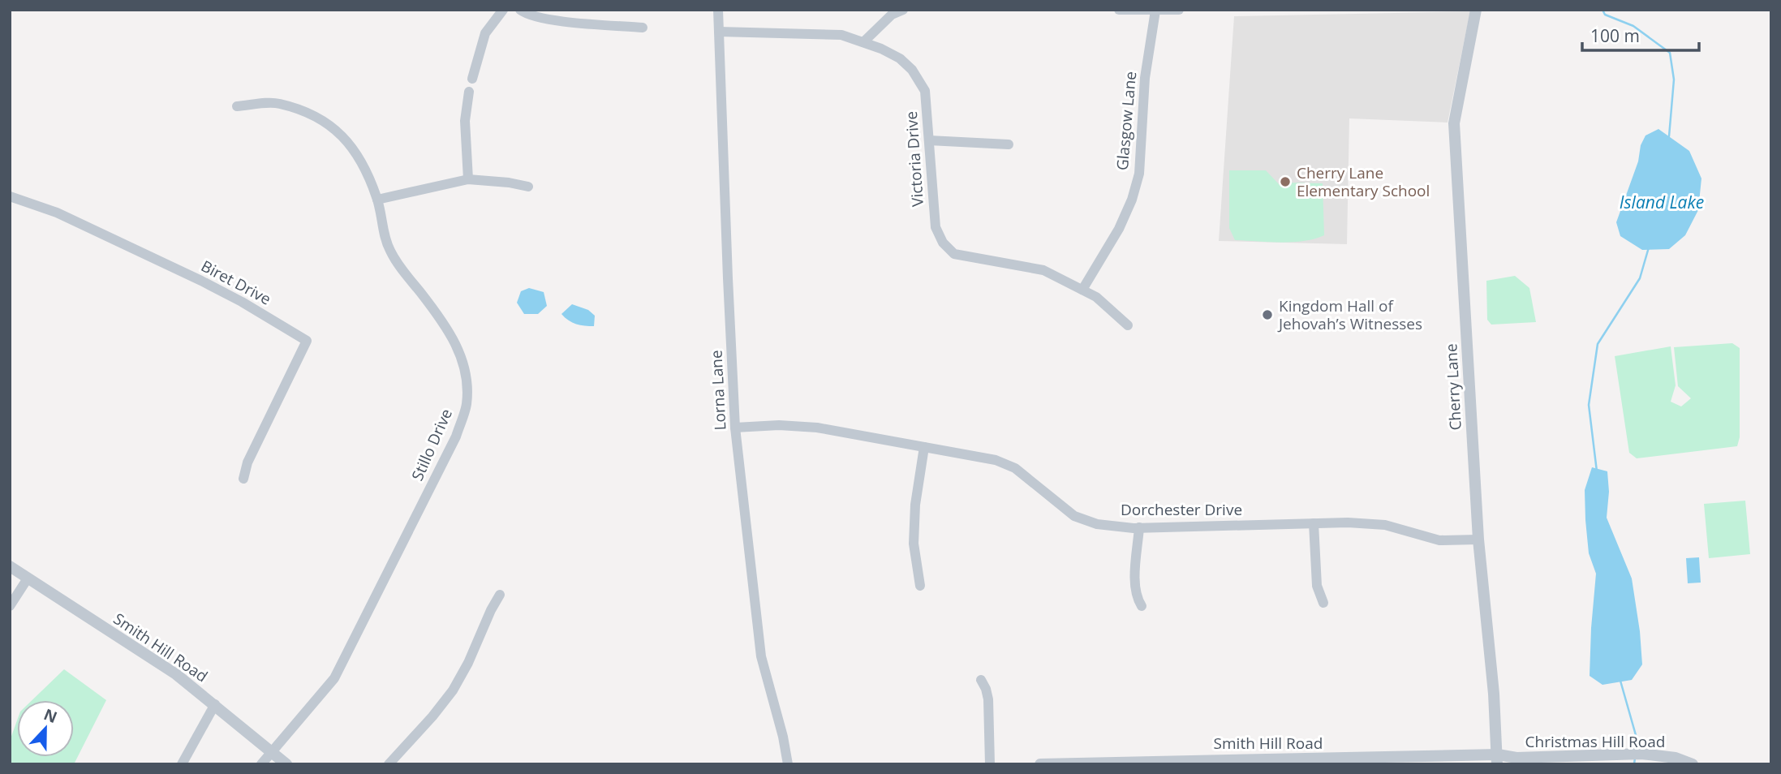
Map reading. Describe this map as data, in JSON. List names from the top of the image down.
{
  "streets": {
    "street": [
      "Glasgow Lane",
      "Victoria Drive",
      "Biret Drive",
      "Cherry Lane",
      "Lorna Lane",
      "Stillo Drive",
      "Dorchester Drive",
      "Smith Hill Road",
      "Christmas Hill Road"
    ]
  },
  "crossings": [
    ["Glasgow Lane", "Victoria Drive"],
    ["Victoria Drive", "Lorna Lane"],
    ["Cherry Lane", "Dorchester Drive"],
    ["Cherry Lane", "Smith Hill Road"],
    ["Cherry Lane", "Christmas Hill Road"],
    ["Lorna Lane", "Dorchester Drive"],
    ["Stillo Drive", "Smith Hill Road"],
    ["Smith Hill Road", "Christmas Hill Road"]
  ],
  "water": ["Island Lake"],
  "places": ["Cherry Lane Elementary School", "Kingdom Hall of Jehovah’s Witnesses"],
  "scale_bar": "100 m",
  "north": "top"
}
